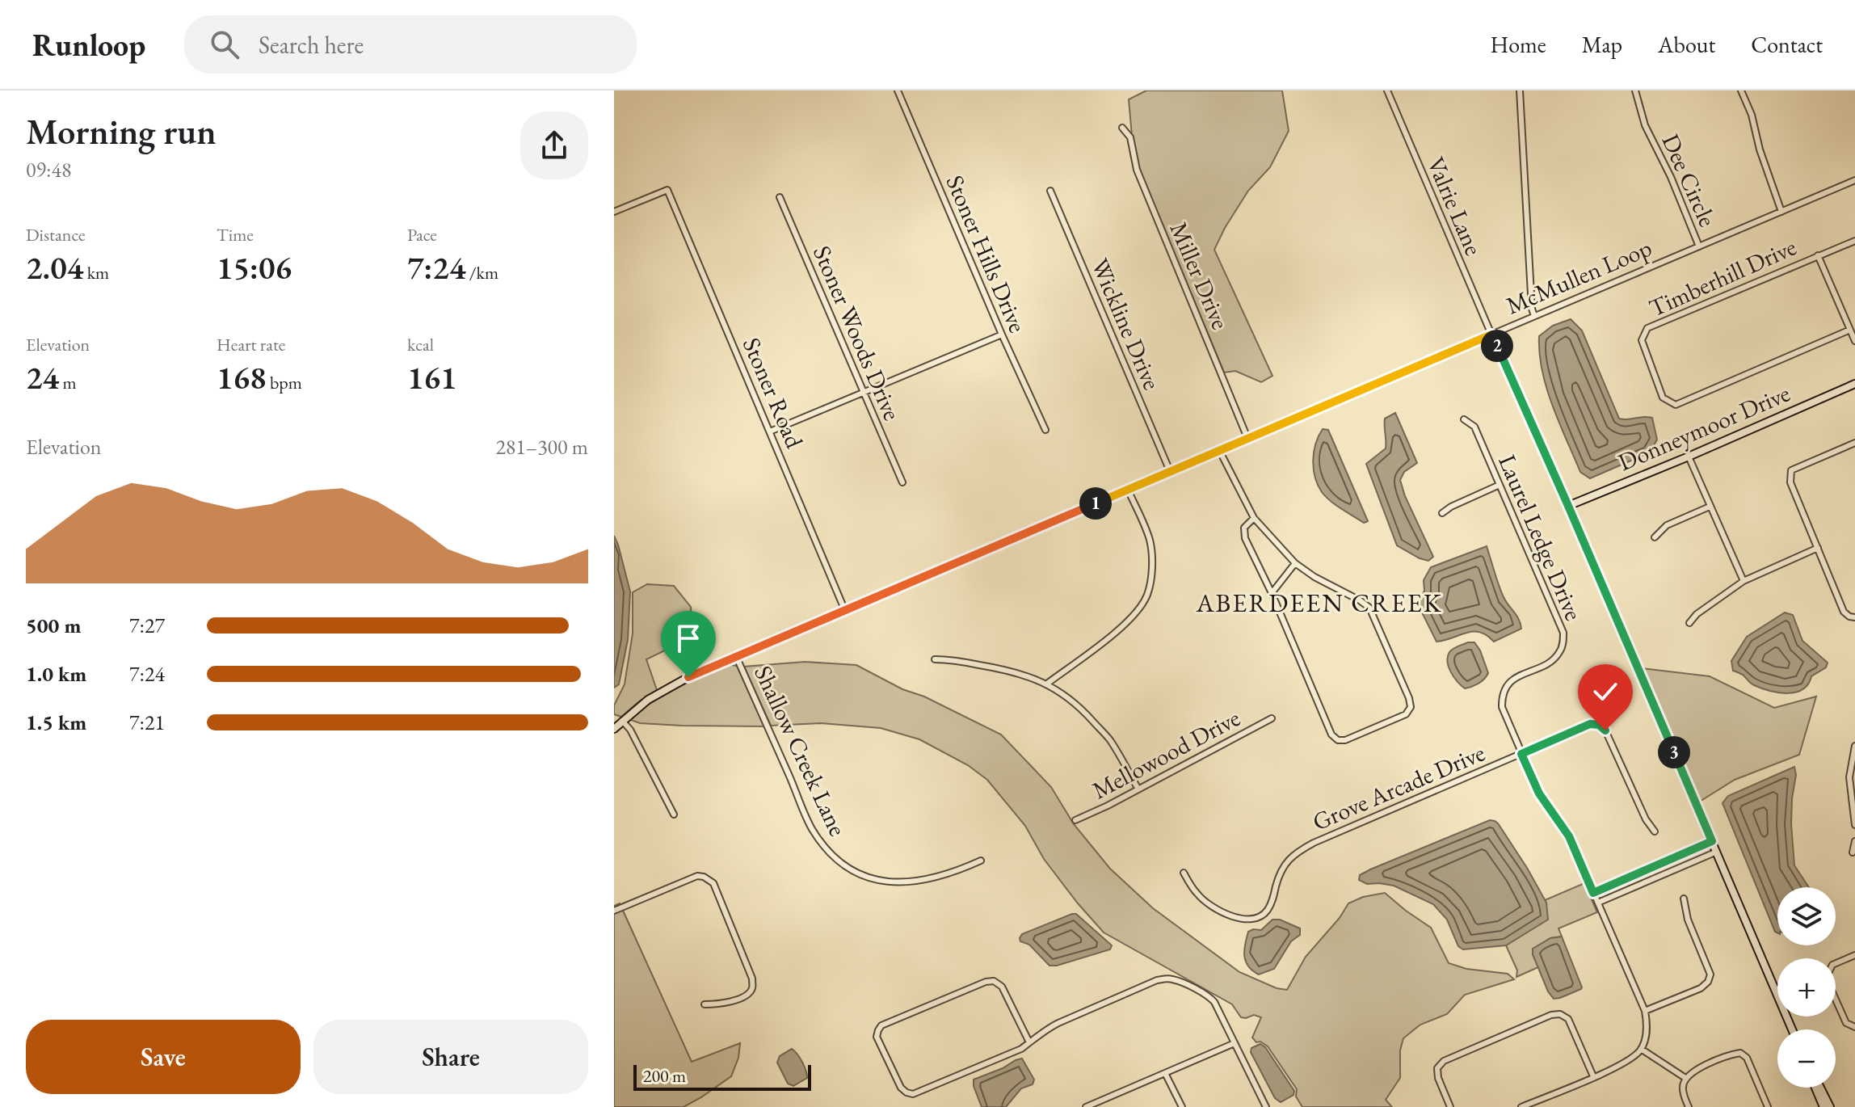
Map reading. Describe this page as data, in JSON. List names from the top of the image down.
{
  "streets": {
    "street": [
      "Dee Circle",
      "Valrie Lane",
      "Stoner Hills Drive",
      "Miller Drive",
      "McMullen Loop",
      "Timberhill Drive",
      "Wickline Drive",
      "Stoner Woods Drive",
      "Stoner Road",
      "Donneymoor Drive",
      "Laurel Ledge Drive",
      "Shallow Creek Lane",
      "Mellowood Drive",
      "Grove Arcade Drive"
    ]
  },
  "crossings": [
    ["Dee Circle", "McMullen Loop"],
    ["Valrie Lane", "McMullen Loop"],
    ["Miller Drive", "McMullen Loop"],
    ["McMullen Loop", "Wickline Drive"],
    ["McMullen Loop", "Stoner Road"],
    ["McMullen Loop", "Shallow Creek Lane"],
    ["Laurel Ledge Drive", "Grove Arcade Drive"]
  ],
  "districts": ["ABERDEEN CREEK"],
  "scale_bar": "200 m",
  "page": {
    "header": "Runloop",
    "search": "Search here",
    "nav": [
      "Home",
      "Map",
      "About",
      "Contact"
    ],
    "heading": ["Morning run", "09:48"],
    "stats": [
      ["Distance", "2.04 km"],
      ["Time", "15:06"],
      ["Pace", "7:24 /km"],
      ["Elevation", "24 m"],
      ["Heart rate", "168 bpm"],
      ["kcal", "161"]
    ],
    "pins": ["2", "1", "3"],
    "chart": ["Elevation", "281–300 m"],
    "list": [
      {
        "name": "500 m",
        "note": "7:27"
      },
      {
        "name": "1.0 km",
        "note": "7:24"
      },
      {
        "name": "1.5 km",
        "note": "7:21"
      }
    ],
    "map_buttons": ["+", "−"],
    "buttons": ["Save", "Share"],
    "scale": "200 m"
  }
}
